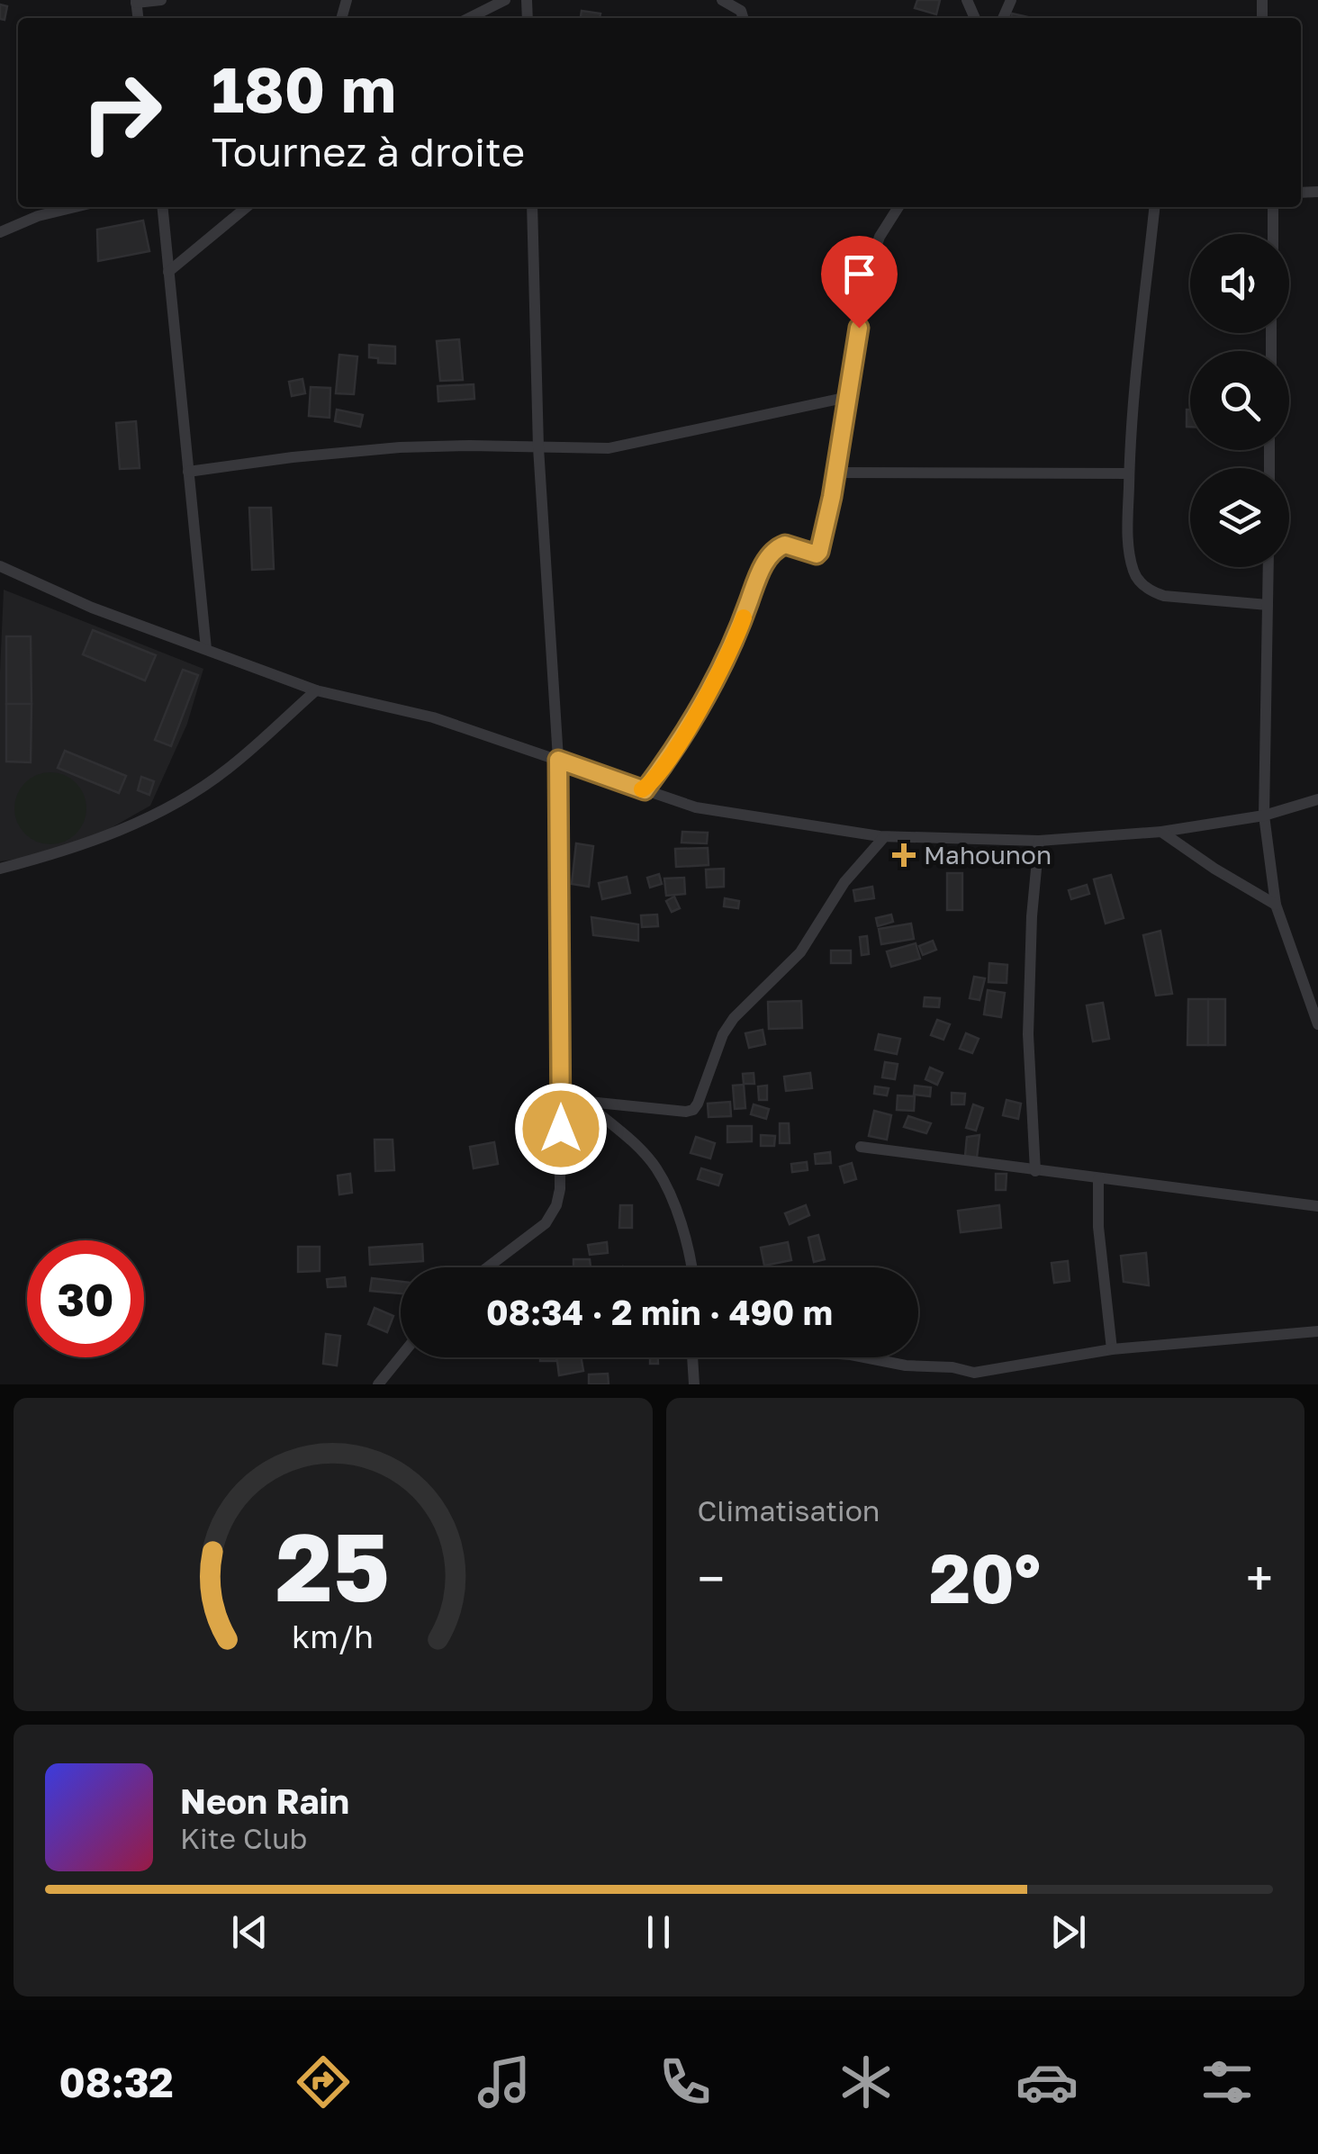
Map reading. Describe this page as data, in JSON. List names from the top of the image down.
{
  "places": {
    "health": ["Mahounon"]
  },
  "page": {
    "turn": ["180 m", "Tournez à droite"],
    "limit": "30",
    "trip": "08:34 · 2 min · 490 m",
    "tile": "Climatisation",
    "heat": ["−", "20°", "+"],
    "song": ["Neon Rain", "Kite Club"],
    "tabs": "08:32",
    "gauge": ["25", "km/h"]
  }
}
